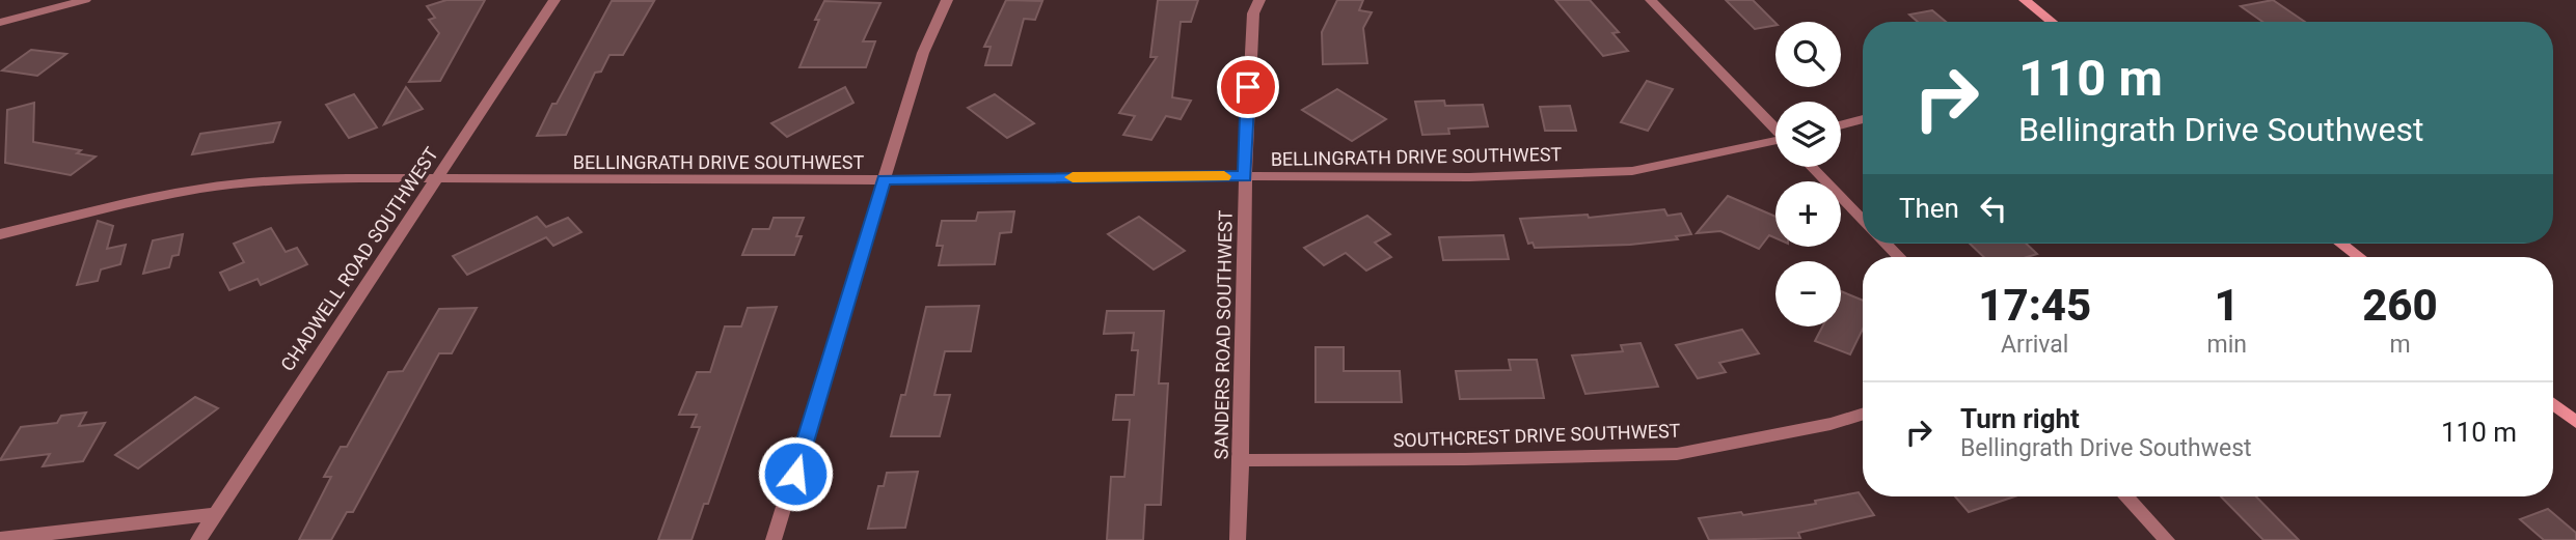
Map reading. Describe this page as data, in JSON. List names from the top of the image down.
{
  "streets": {
    "street": [
      "BELLINGRATH DRIVE SOUTHWEST",
      "CHADWELL ROAD SOUTHWEST",
      "SANDERS ROAD SOUTHWEST",
      "SOUTHCREST DRIVE SOUTHWEST"
    ]
  },
  "crossings": [
    ["BELLINGRATH DRIVE SOUTHWEST", "CHADWELL ROAD SOUTHWEST"],
    ["BELLINGRATH DRIVE SOUTHWEST", "SANDERS ROAD SOUTHWEST"],
    ["SANDERS ROAD SOUTHWEST", "SOUTHCREST DRIVE SOUTHWEST"]
  ],
  "page": {
    "map_buttons": ["+", "−"],
    "turn": ["110 m", "Bellingrath Drive Southwest"],
    "then": "Then",
    "eta": [
      "17:45",
      "Arrival",
      "1",
      "min",
      "260",
      "m"
    ],
    "list": [
      {
        "name": "Turn right",
        "note": "Bellingrath Drive Southwest",
        "value": "110 m"
      }
    ]
  }
}
